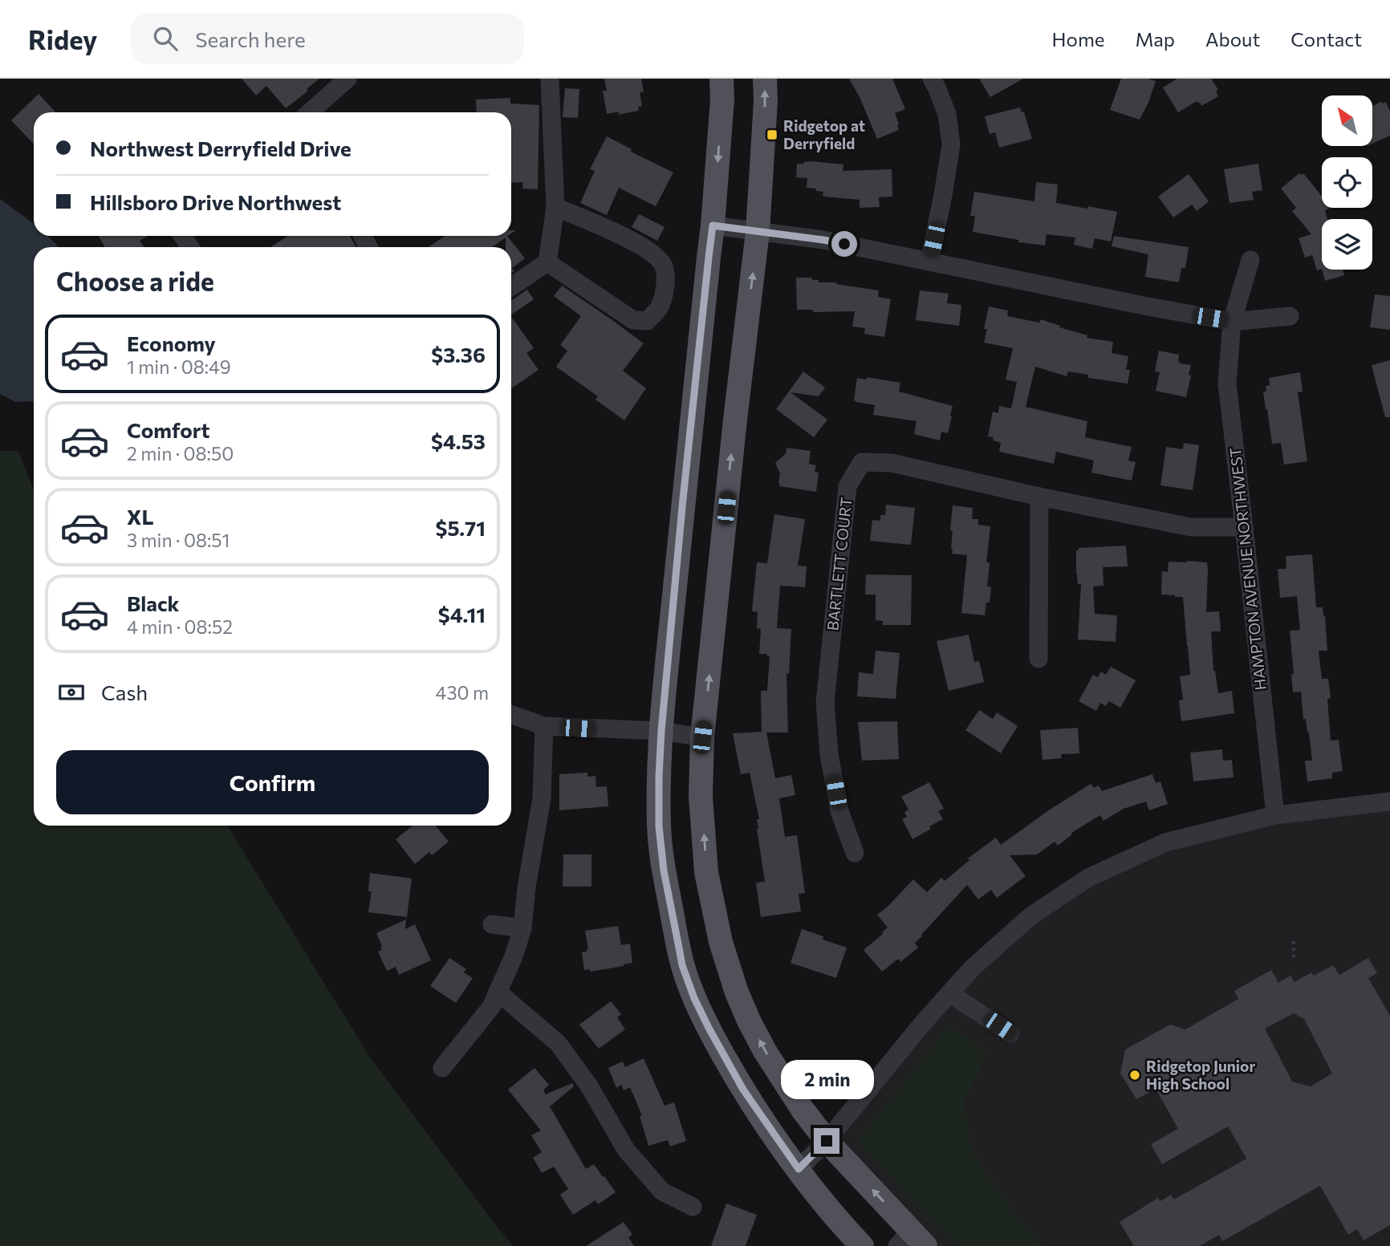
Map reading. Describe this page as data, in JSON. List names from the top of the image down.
{
  "streets": {
    "street": ["BARTLETT COURT", "HAMPTON AVENUE NORTHWEST"]
  },
  "crossings": [
    ["BARTLETT COURT", "HAMPTON AVENUE NORTHWEST"]
  ],
  "places": {
    "transit": ["Ridgetop at Derryfield"],
    "other": ["Ridgetop Junior High School"]
  },
  "north": "top left",
  "page": {
    "header": "Ridey",
    "search": "Search here",
    "nav": [
      "Home",
      "Map",
      "About",
      "Contact"
    ],
    "banner": ["Northwest Derryfield Drive", "Hillsboro Drive Northwest"],
    "heading": "Choose a ride",
    "list": [
      {
        "name": "Economy",
        "note": "1 min · 08:49",
        "value": "$3.36"
      },
      {
        "name": "Comfort",
        "note": "2 min · 08:50",
        "value": "$4.53"
      },
      {
        "name": "XL",
        "note": "3 min · 08:51",
        "value": "$5.71"
      },
      {
        "name": "Black",
        "note": "4 min · 08:52",
        "value": "$4.11"
      }
    ],
    "pay": ["Cash", "430 m"],
    "buttons": "Confirm",
    "bubble": "2 min"
  }
}
